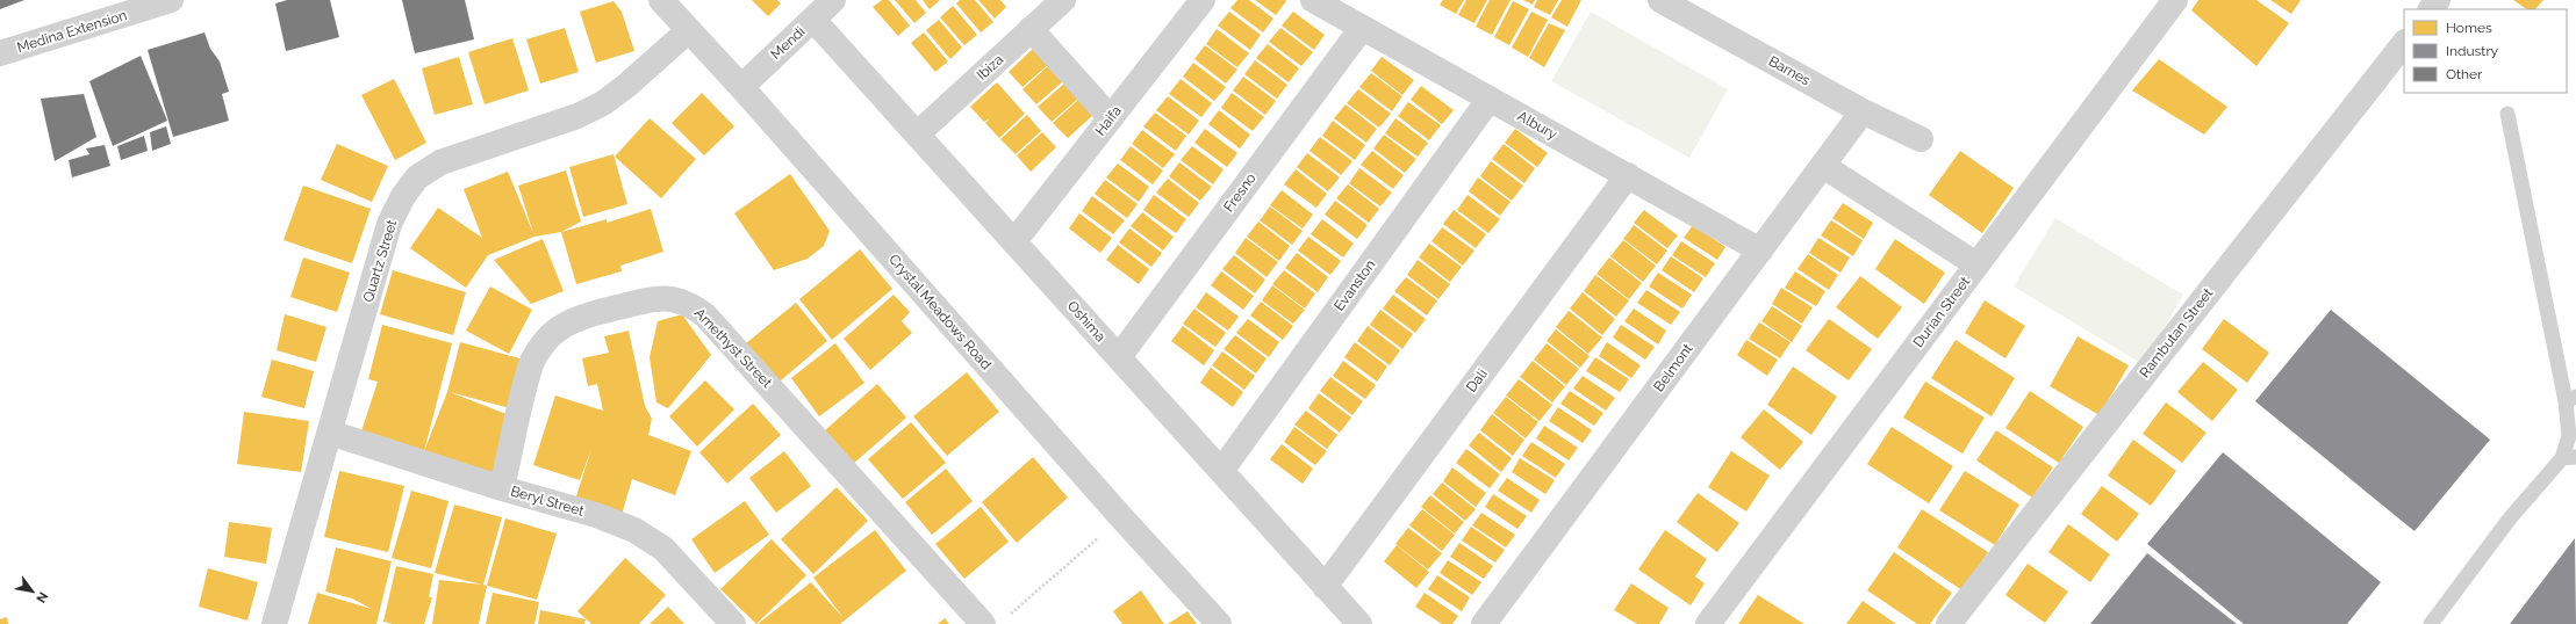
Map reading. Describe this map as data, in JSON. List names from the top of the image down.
{
  "streets": {
    "street": [
      "Medina Extension",
      "Mendi",
      "Ibiza",
      "Barnes",
      "Haifa",
      "Albury",
      "Fresno",
      "Quartz Street",
      "Evanston",
      "Crystal Meadows Road",
      "Durian Street",
      "Oshima",
      "Rambutan Street",
      "Amethyst Street",
      "Belmont",
      "Dali",
      "Beryl Street"
    ]
  },
  "crossings": [
    ["Mendi", "Crystal Meadows Road"],
    ["Mendi", "Oshima"],
    ["Ibiza", "Oshima"],
    ["Barnes", "Belmont"],
    ["Haifa", "Oshima"],
    ["Albury", "Fresno"],
    ["Albury", "Evanston"],
    ["Albury", "Belmont"],
    ["Albury", "Dali"],
    ["Fresno", "Oshima"],
    ["Quartz Street", "Crystal Meadows Road"],
    ["Quartz Street", "Beryl Street"],
    ["Evanston", "Oshima"],
    ["Oshima", "Dali"],
    ["Amethyst Street", "Beryl Street"]
  ],
  "legend": ["Homes", "Industry", "Other"],
  "north": "bottom right"
}
